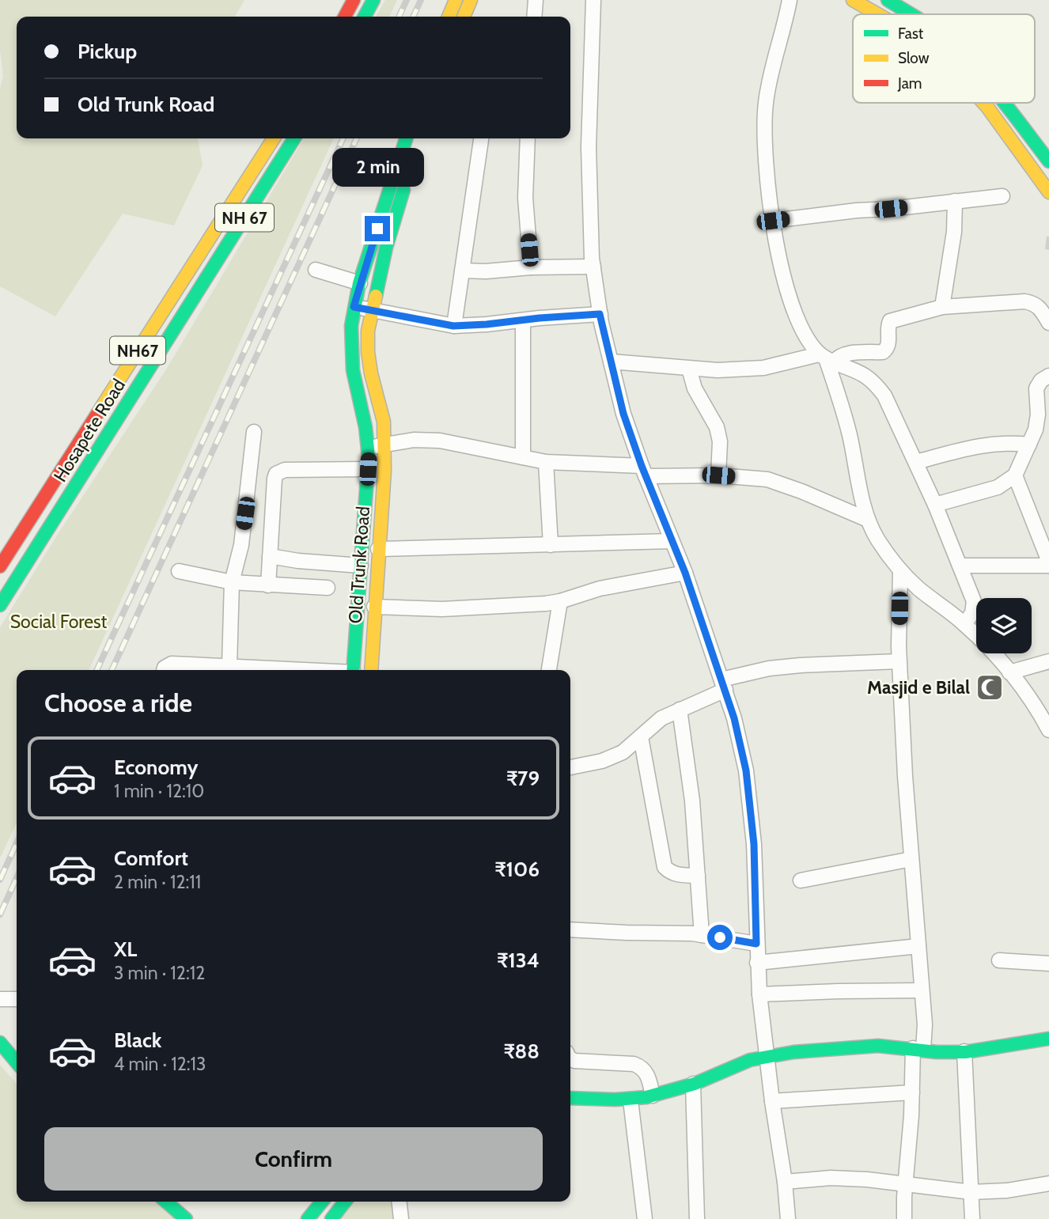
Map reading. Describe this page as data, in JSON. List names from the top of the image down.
{
  "streets": {
    "main road": [
      "NH 67",
      "NH67",
      "Hosapete Road",
      "Old Trunk Road"
    ]
  },
  "parks": ["Social Forest"],
  "places": {
    "mosque": ["Masjid e Bilal"]
  },
  "legend": ["Fast", "Slow", "Jam"],
  "page": {
    "banner": ["Pickup", "Old Trunk Road"],
    "bubble": "2 min",
    "heading": "Choose a ride",
    "list": [
      {
        "name": "Economy",
        "note": "1 min · 12:10",
        "value": "₹79"
      },
      {
        "name": "Comfort",
        "note": "2 min · 12:11",
        "value": "₹106"
      },
      {
        "name": "XL",
        "note": "3 min · 12:12",
        "value": "₹134"
      },
      {
        "name": "Black",
        "note": "4 min · 12:13",
        "value": "₹88"
      }
    ],
    "buttons": "Confirm"
  }
}
